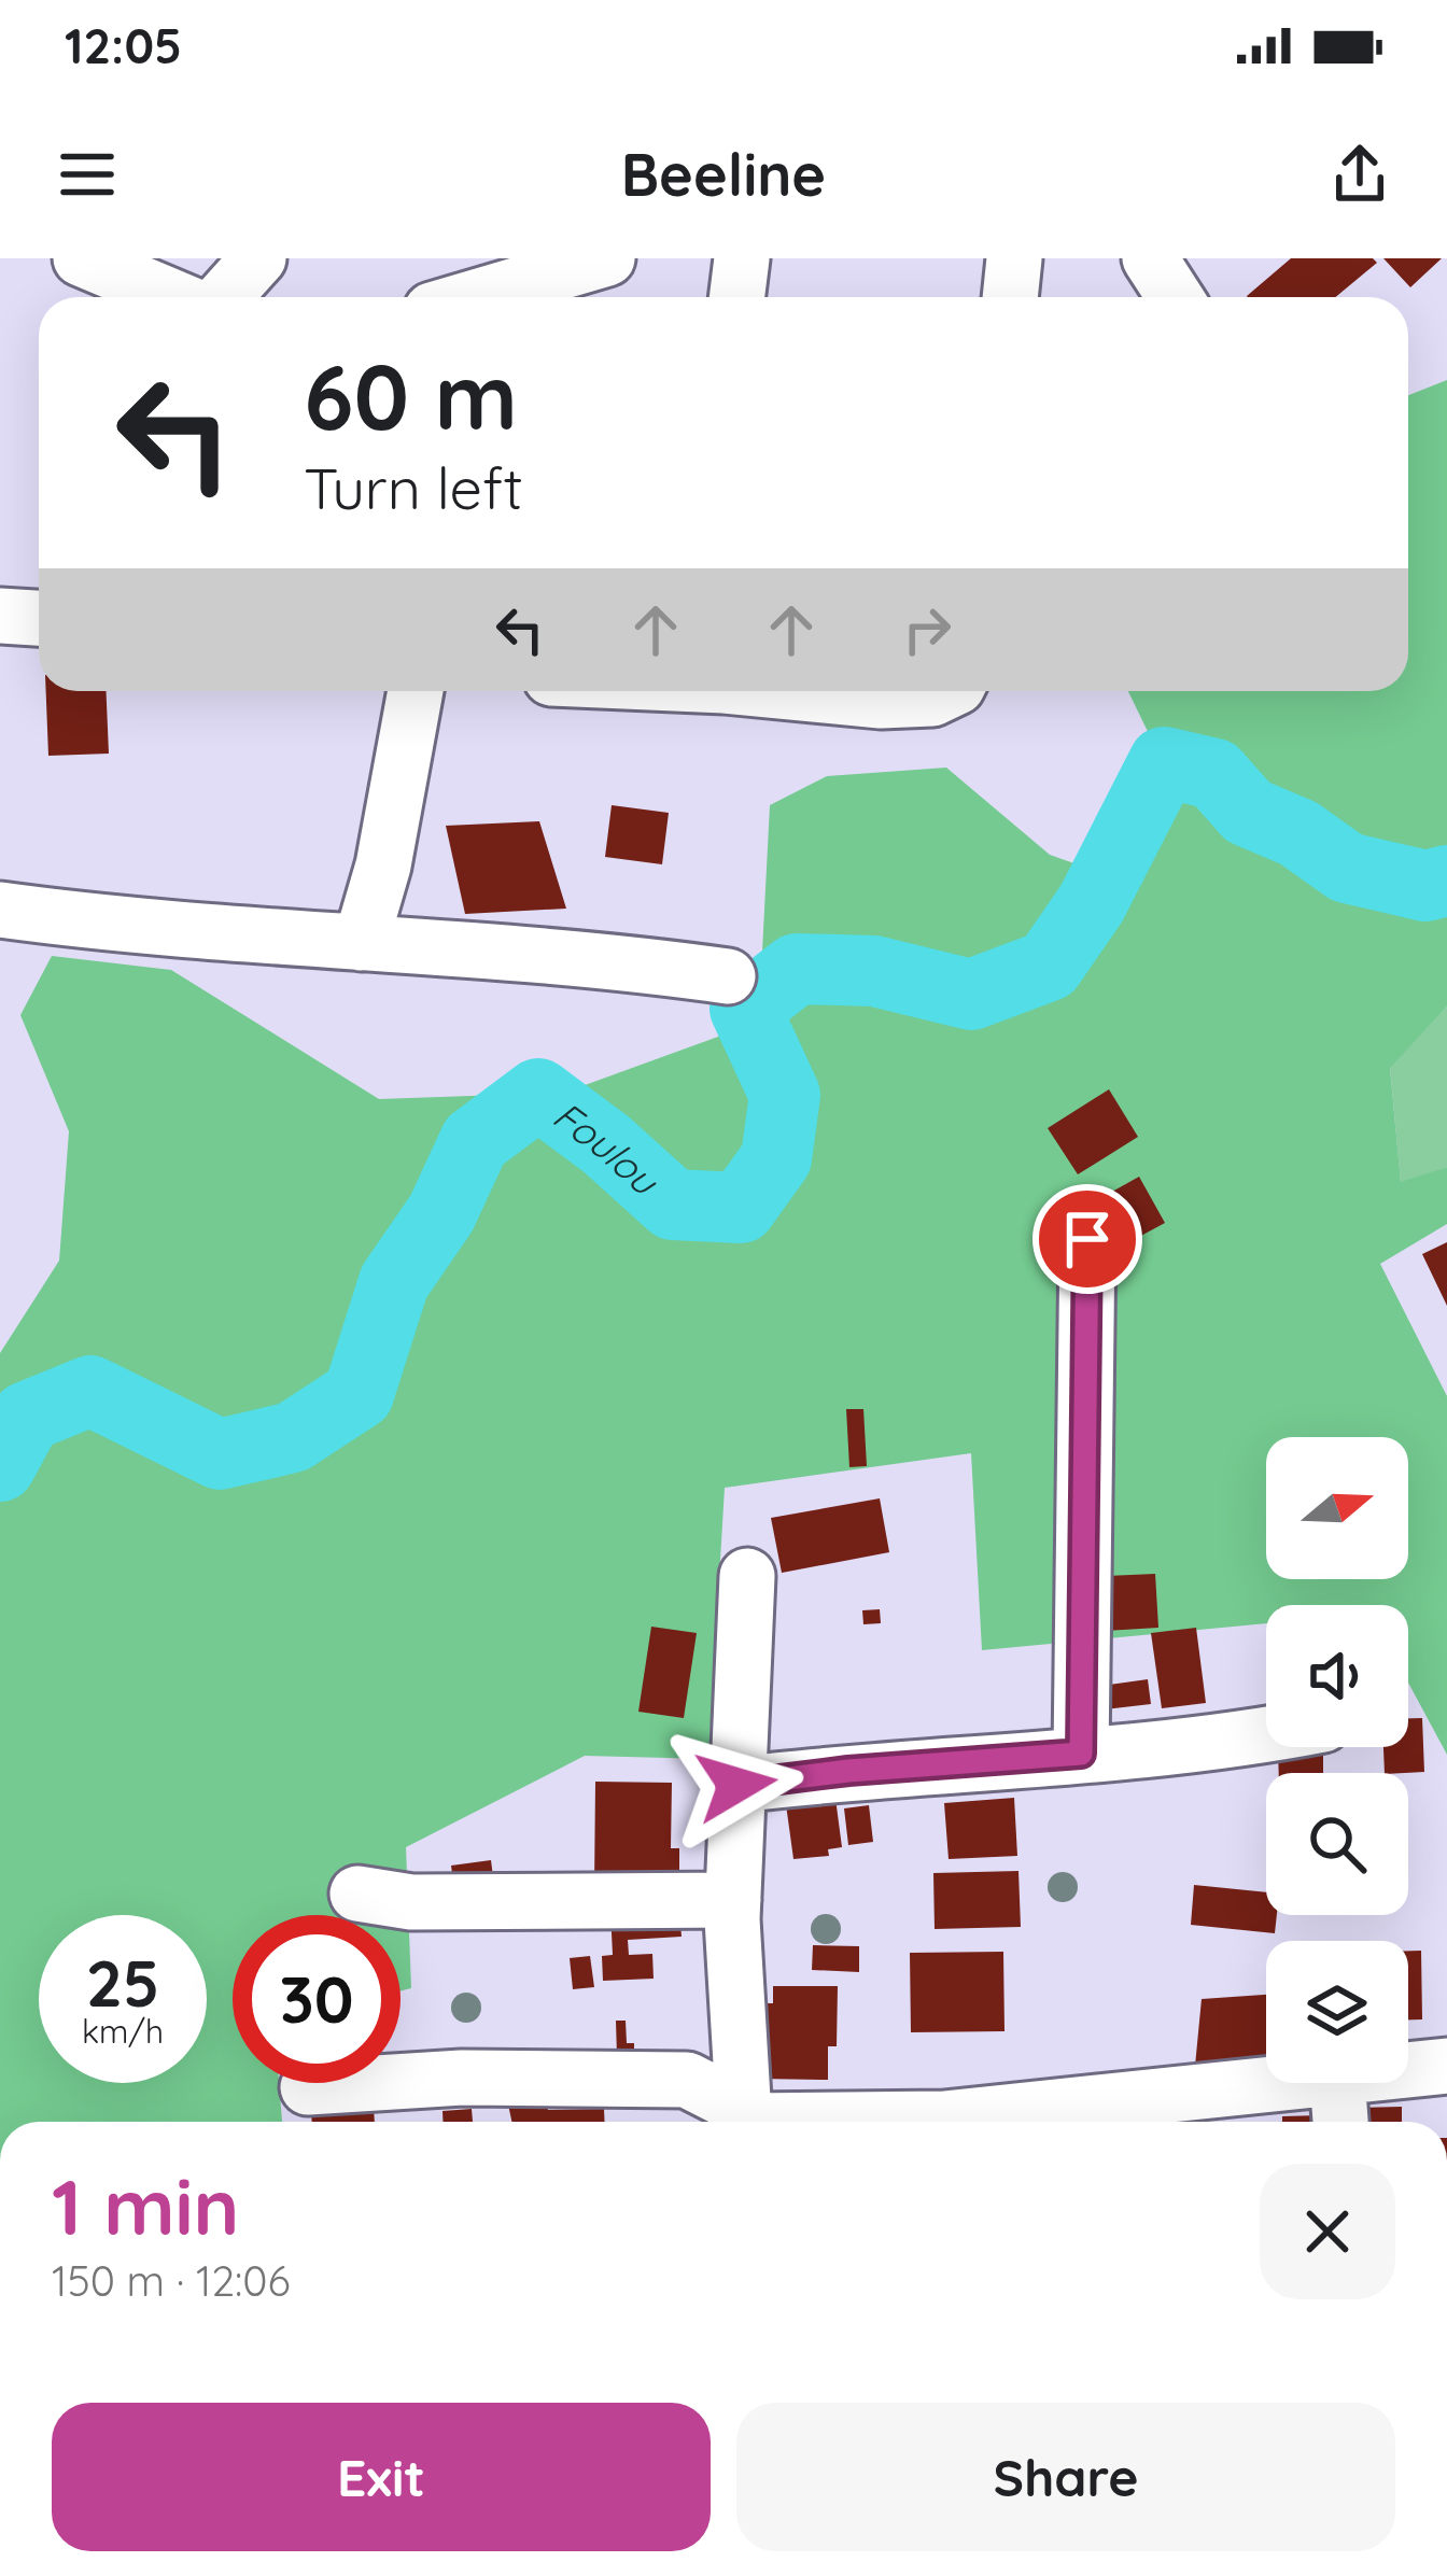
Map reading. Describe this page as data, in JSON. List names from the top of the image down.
{
  "water": ["Foulou"],
  "north": "right",
  "page": {
    "status": "12:05",
    "header": "Beeline",
    "turn": ["60 m", "Turn left"],
    "speed": "25 km/h",
    "limit": "30",
    "heading": ["1 min", "150 m · 12:06"],
    "buttons": ["Exit", "Share"]
  }
}
